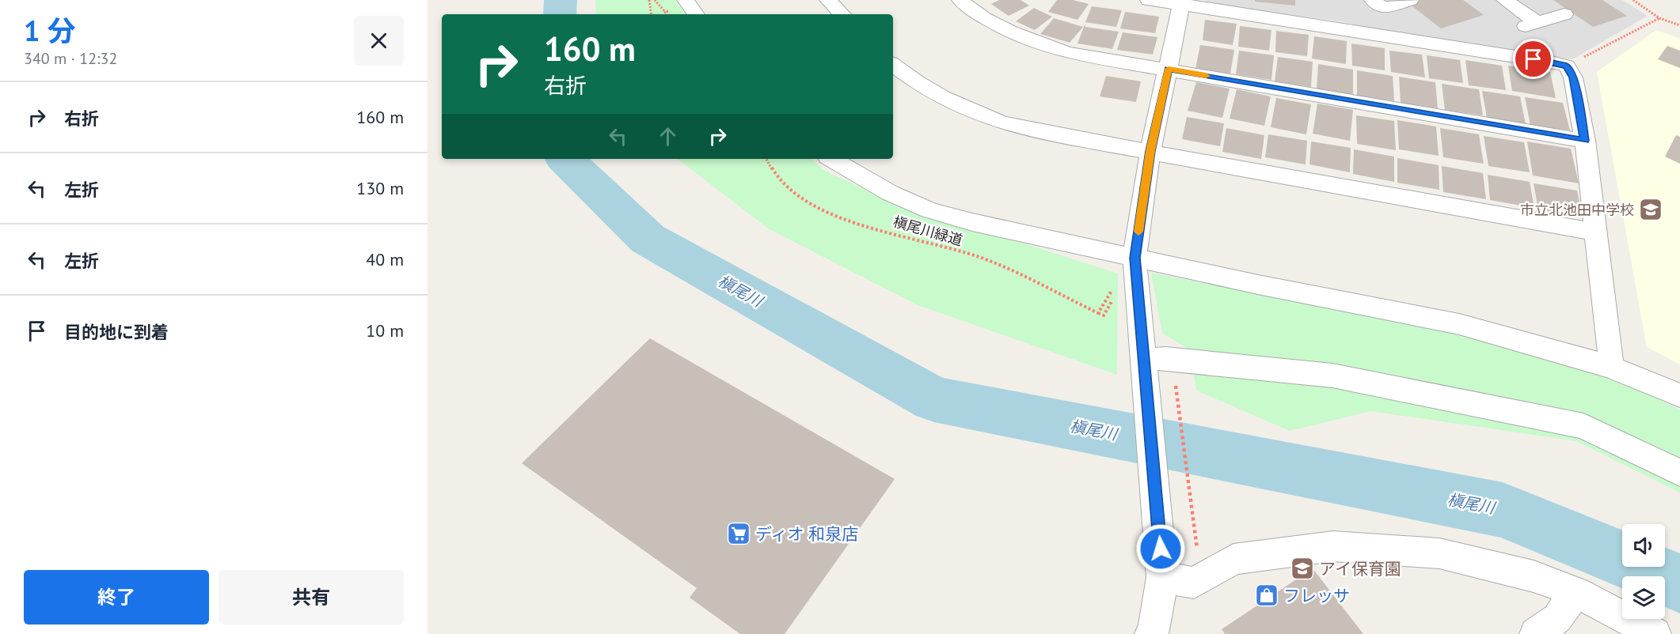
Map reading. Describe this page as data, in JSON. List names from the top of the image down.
{
  "streets": {
    "path": ["槇尾川緑道"]
  },
  "water": ["槇尾川"],
  "places": {
    "school or university": ["市立北池田中学校", "アイ保育園"],
    "supermarket": ["ディオ 和泉店"],
    "shop": ["フレッサ"]
  },
  "page": {
    "heading": ["1 分", "340 m · 12:32"],
    "turn": ["160 m", "右折"],
    "list": [
      {
        "name": "右折",
        "value": "160 m"
      },
      {
        "name": "左折",
        "value": "130 m"
      },
      {
        "name": "左折",
        "value": "40 m"
      },
      {
        "name": "目的地に到着",
        "value": "10 m"
      }
    ],
    "buttons": ["終了", "共有"]
  }
}
